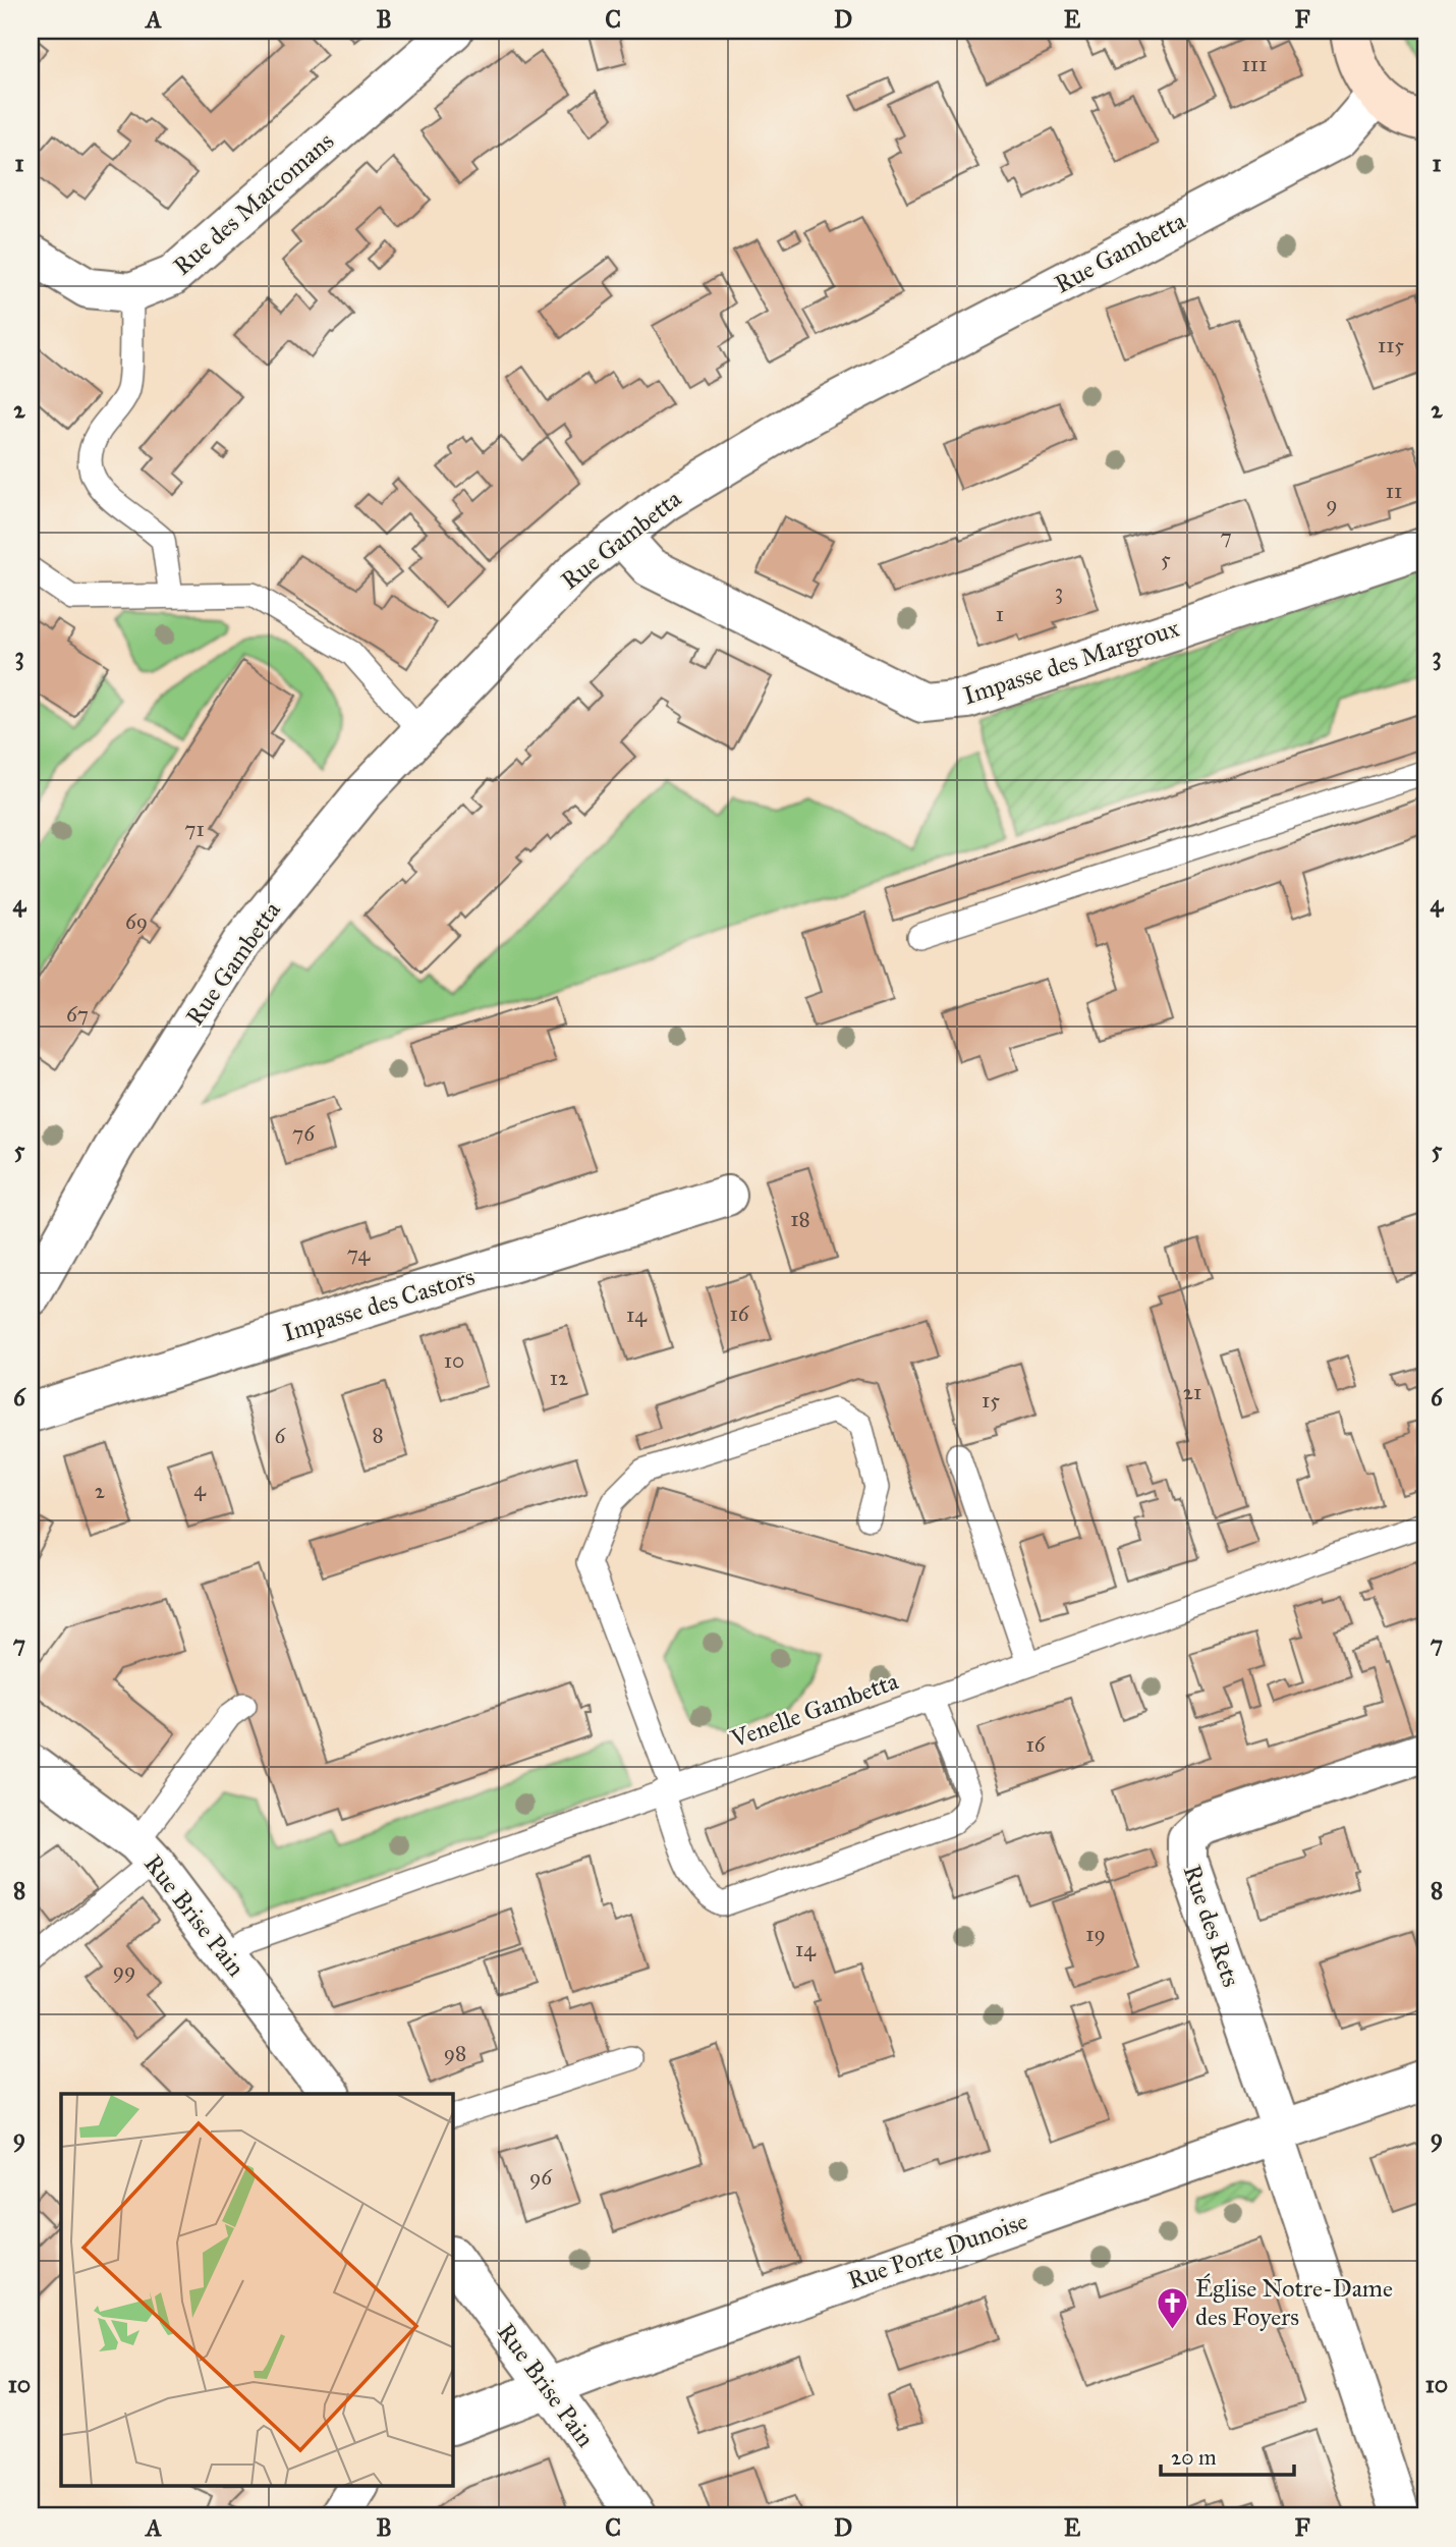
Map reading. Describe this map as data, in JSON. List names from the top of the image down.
{
  "streets": {
    "street": [
      "Rue des Marcomans",
      "Rue Gambetta",
      "Impasse des Margroux",
      "Impasse des Castors",
      "Rue Brise Pain",
      "Rue des Rets",
      "Rue Porte Dunoise"
    ],
    "lane": ["Venelle Gambetta"]
  },
  "crossings": [
    ["Rue Gambetta", "Impasse des Margroux"],
    ["Venelle Gambetta", "Rue Brise Pain"],
    ["Rue Brise Pain", "Rue Porte Dunoise"],
    ["Rue des Rets", "Rue Porte Dunoise"]
  ],
  "places": {
    "church": ["Église Notre-Dame des Foyers"]
  },
  "house_numbers": [
    "111",
    "115",
    "11",
    "9",
    "7",
    "5",
    "3",
    "1",
    "71",
    "69",
    "67",
    "76",
    "18",
    "74",
    "16",
    "14",
    "10",
    "12",
    "21",
    "15",
    "8",
    "6",
    "4",
    "2",
    "16",
    "19",
    "14",
    "99",
    "98",
    "96"
  ],
  "scale_bar": "20 m",
  "grid": {
    "columns": [
      "A",
      "B",
      "C",
      "D",
      "E",
      "F"
    ],
    "rows": [
      "1",
      "2",
      "3",
      "4",
      "5",
      "6",
      "7",
      "8",
      "9",
      "10"
    ]
  }
}
